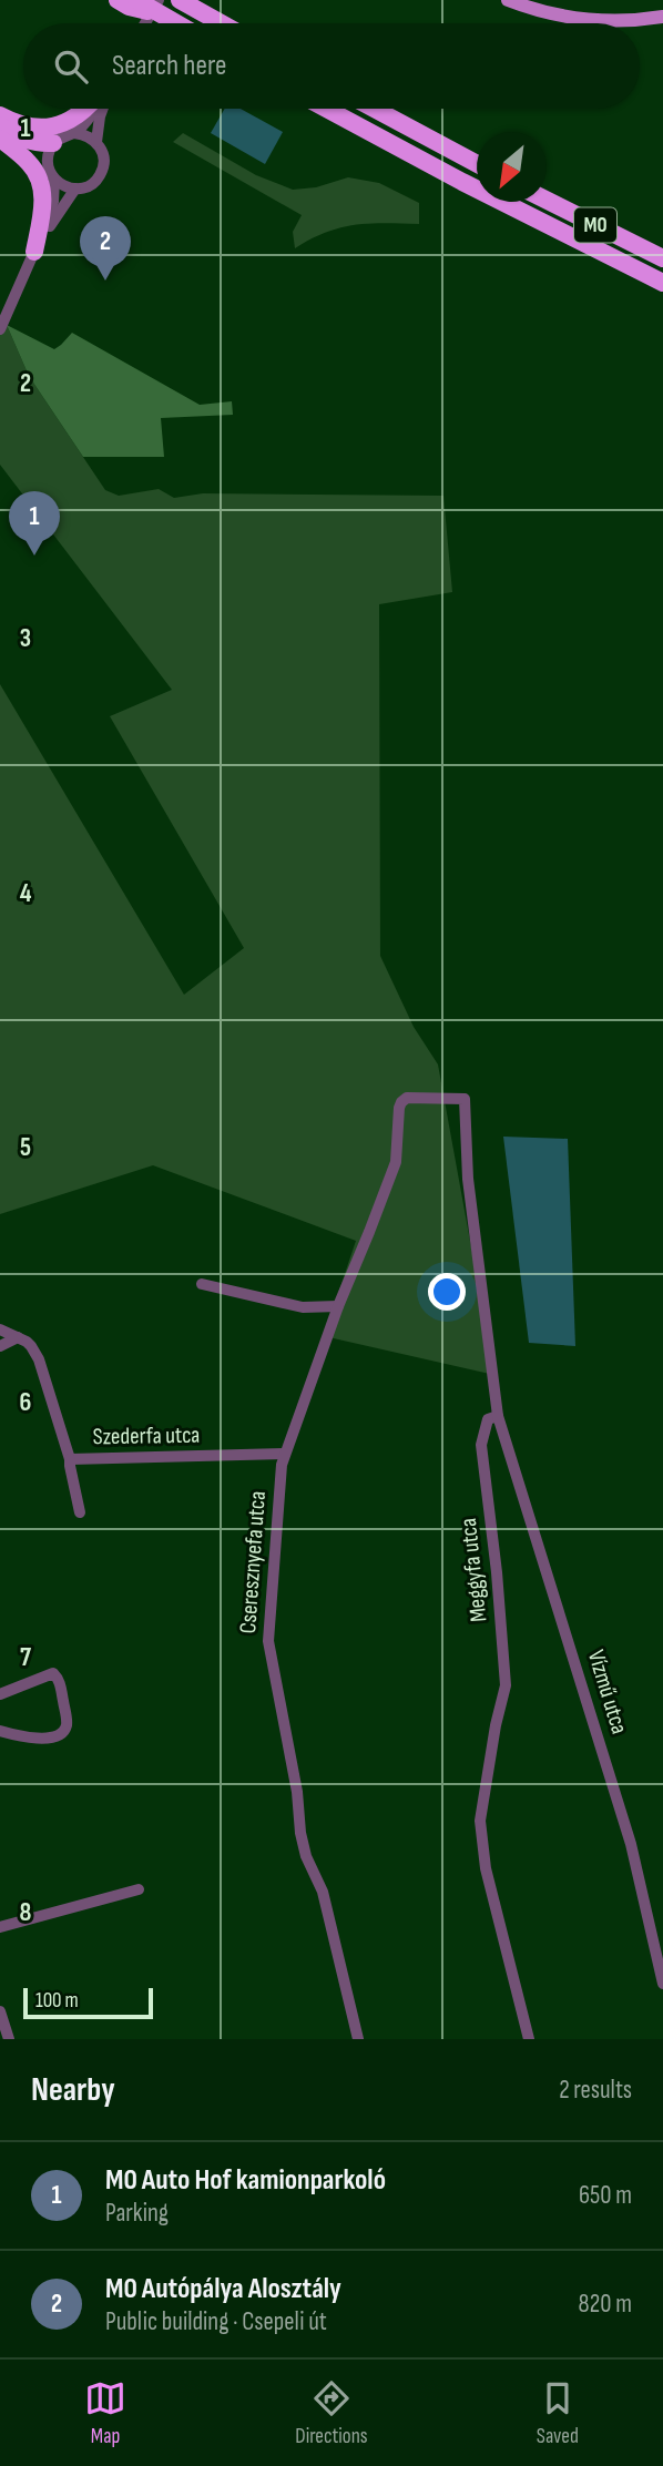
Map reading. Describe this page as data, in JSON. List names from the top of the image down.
{
  "streets": {
    "highway": ["M0"],
    "street": [
      "Szederfa utca",
      "Cseresznyefa utca",
      "Meggyfa utca",
      "Vízmű utca"
    ]
  },
  "crossings": [
    ["Szederfa utca", "Cseresznyefa utca"],
    ["Cseresznyefa utca", "Meggyfa utca"],
    ["Cseresznyefa utca", "Vízmű utca"],
    ["Meggyfa utca", "Vízmű utca"]
  ],
  "scale_bar": "100 m",
  "north": "bottom left",
  "page": {
    "search": "Search here",
    "pins": ["2", "1"],
    "scale": "100 m",
    "heading": ["Nearby", "2 results"],
    "list": [
      {
        "mark": "1",
        "name": "M0 Auto Hof kamionparkoló",
        "note": "Parking",
        "value": "650 m"
      },
      {
        "mark": "2",
        "name": "M0 Autópálya Alosztály",
        "note": "Public building · Csepeli út",
        "value": "820 m"
      }
    ],
    "nav": ["Map", "Directions", "Saved"]
  },
  "grid": {
    "rows": [
      "1",
      "2",
      "3",
      "4",
      "5",
      "6",
      "7",
      "8"
    ]
  }
}
